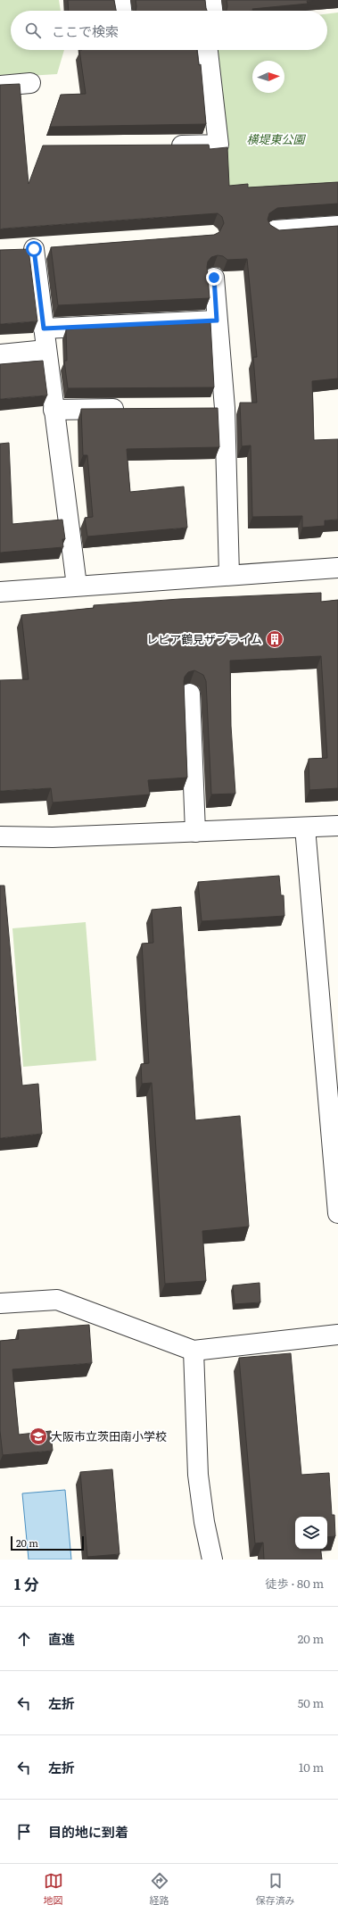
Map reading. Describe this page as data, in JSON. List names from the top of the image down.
{
  "parks": ["横堤東公園"],
  "places": {
    "building": ["レピア鶴見ザプライム"],
    "school or university": ["大阪市立茨田南小学校"]
  },
  "scale_bar": "20 m",
  "north": "right",
  "page": {
    "search": "ここで検索",
    "scale": "20 m",
    "heading": ["1 分", "徒歩 · 80 m"],
    "list": [
      ["直進", "20 m"],
      ["左折", "50 m"],
      ["左折", "10 m"],
      "目的地に到着"
    ],
    "nav": ["地図", "経路", "保存済み"]
  }
}
